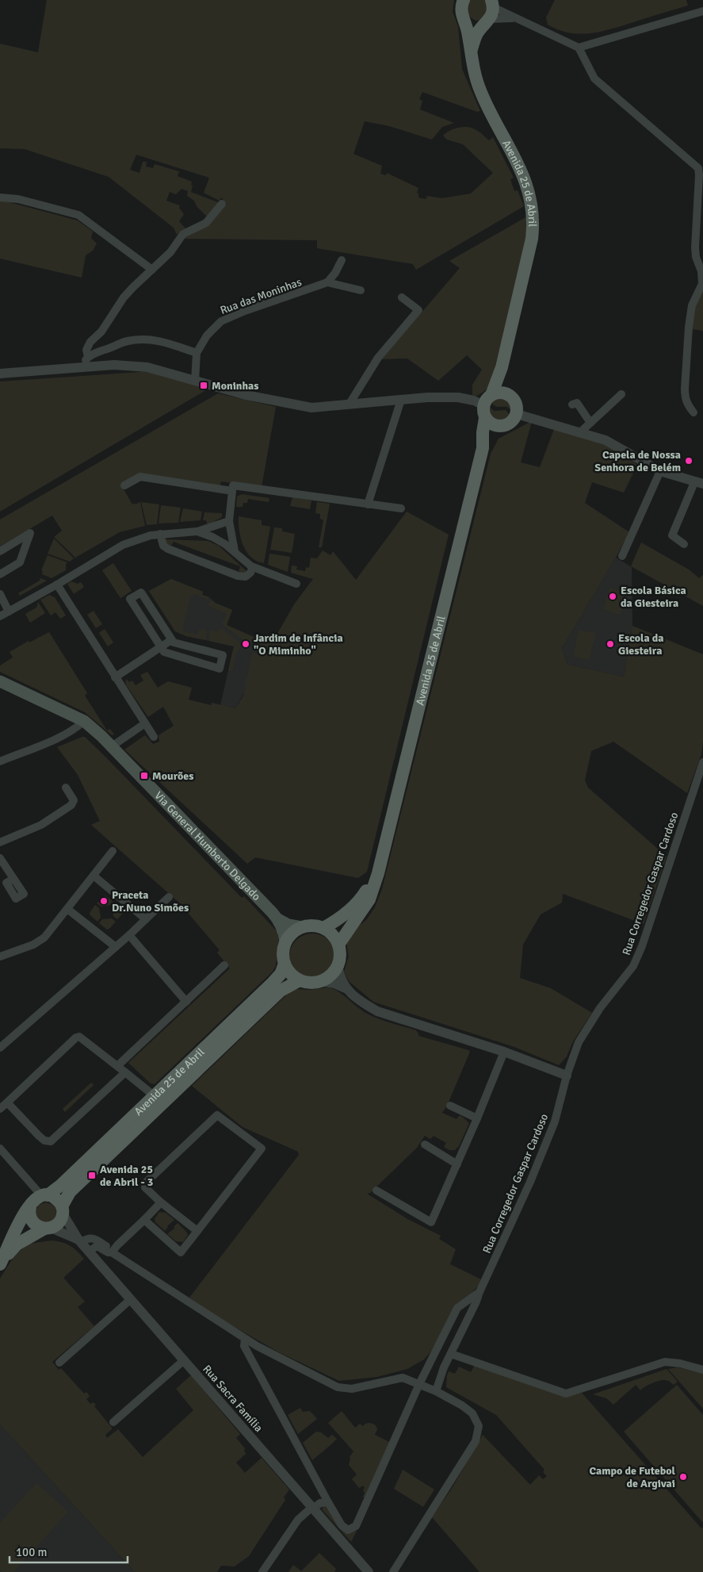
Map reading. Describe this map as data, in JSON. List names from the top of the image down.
{
  "streets": {
    "main road": ["Avenida 25 de Abril", "Via General Humberto Delgado"],
    "street": ["Rua das Moninhas", "Rua Corregedor Gaspar Cardoso", "Rua Sacra Família"]
  },
  "crossings": [
    ["Avenida 25 de Abril", "Via General Humberto Delgado"],
    ["Avenida 25 de Abril", "Rua Sacra Família"]
  ],
  "places": {
    "transit": ["Moninhas", "Mourões", "Avenida 25 de Abril - 3"],
    "other": [
      "Capela de Nossa Senhora de Belém",
      "Escola Básica da Giesteira",
      "Jardim de Infância \"O Miminho\"",
      "Escola da Giesteira",
      "Praceta Dr.Nuno Simões",
      "Campo de Futebol de Argivai"
    ]
  },
  "scale_bar": "100 m"
}
